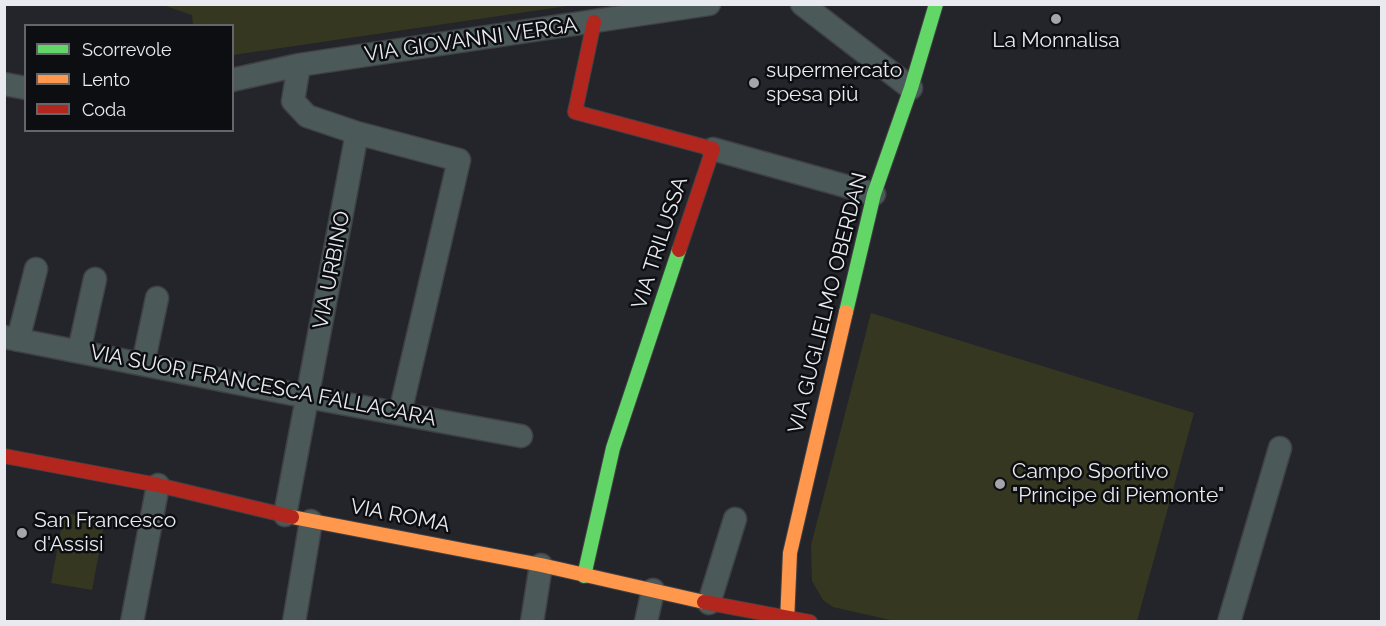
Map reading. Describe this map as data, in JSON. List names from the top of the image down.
{
  "streets": {
    "street": [
      "VIA GIOVANNI VERGA",
      "VIA TRILUSSA",
      "VIA URBINO",
      "VIA GUGLIELMO OBERDAN",
      "VIA SUOR FRANCESCA FALLACARA",
      "VIA ROMA"
    ]
  },
  "crossings": [
    ["VIA TRILUSSA", "VIA ROMA"],
    ["VIA URBINO", "VIA SUOR FRANCESCA FALLACARA"],
    ["VIA URBINO", "VIA ROMA"],
    ["VIA GUGLIELMO OBERDAN", "VIA ROMA"]
  ],
  "places": [
    "La Monnalisa",
    "supermercato spesa più",
    "Campo Sportivo \"Principe di Piemonte\"",
    "San Francesco d'Assisi"
  ],
  "legend": ["Scorrevole", "Lento", "Coda"]
}
